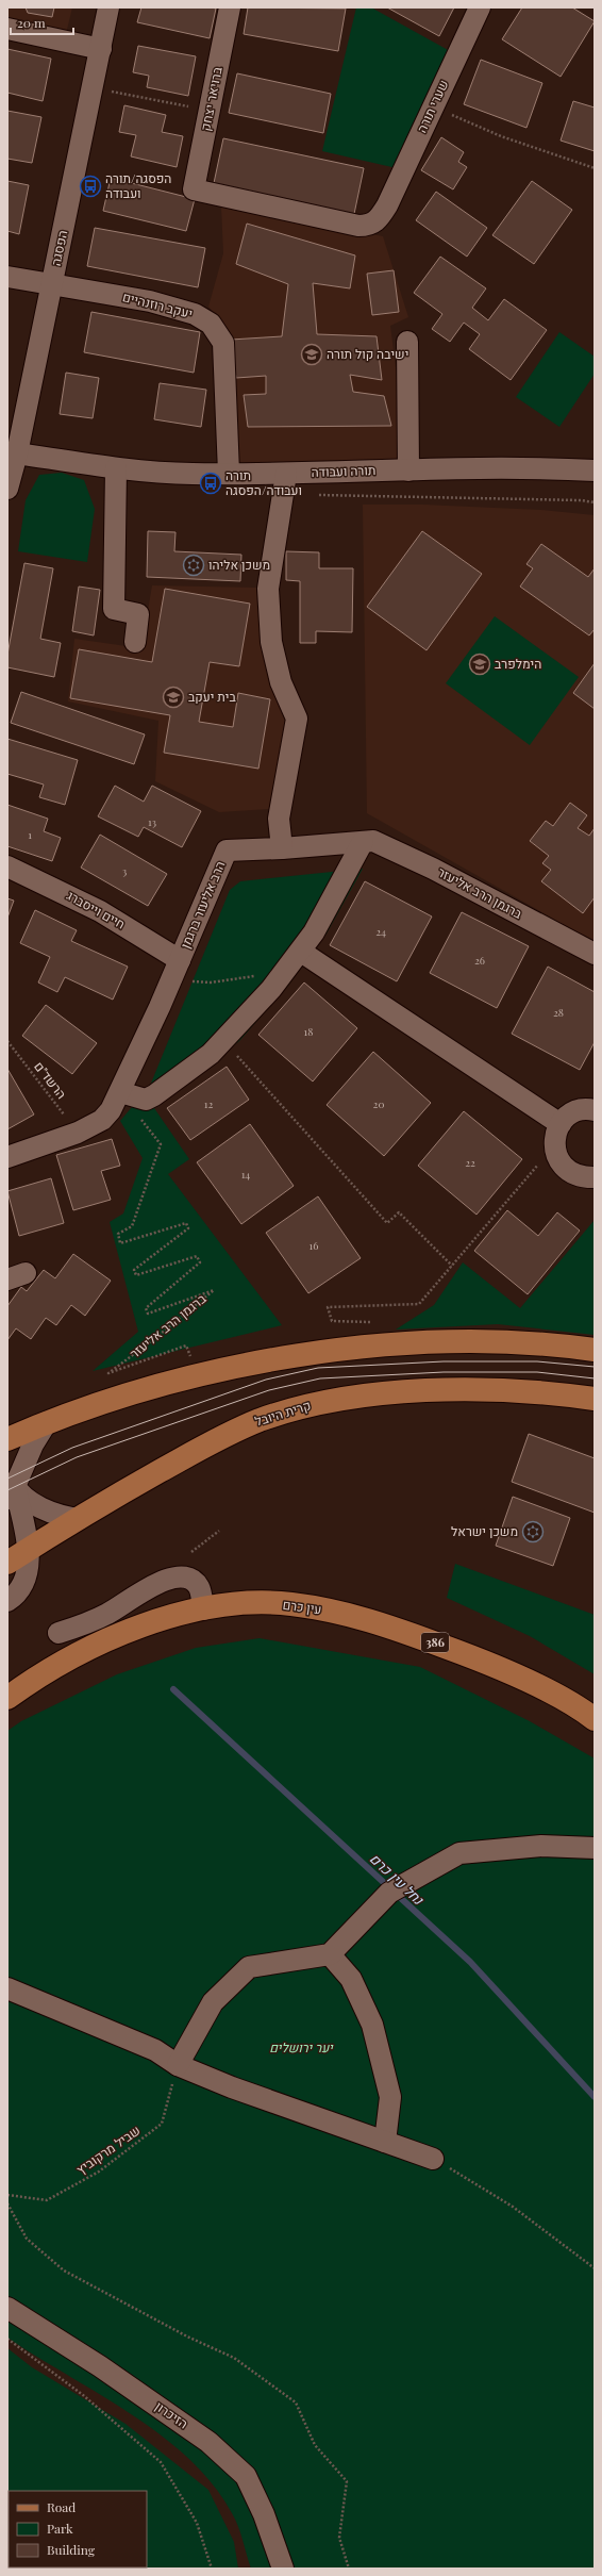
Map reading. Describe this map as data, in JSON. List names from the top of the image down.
{
  "streets": {
    "main road": ["קרית היובל", "עין כרם", "386"],
    "street": [
      "ברויאר יצחק",
      "שערי תורה",
      "הפסגה",
      "יעקב רוזנהיים",
      "תורה ועבודה",
      "ברגמן הרב אליעזר",
      "הרב אליעזר ברגמן",
      "חיים וייסברג",
      "הזיכרון"
    ],
    "path": ["הרשד\"ם", "שביל מרקוביץ"]
  },
  "crossings": [
    ["ברויאר יצחק", "שערי תורה"],
    ["הפסגה", "יעקב רוזנהיים"],
    ["הפסגה", "תורה ועבודה"],
    ["יעקב רוזנהיים", "תורה ועבודה"],
    ["ברגמן הרב אליעזר", "הרב אליעזר ברגמן"],
    ["הרב אליעזר ברגמן", "חיים וייסברג"]
  ],
  "water": ["נחל עין כרם"],
  "parks": ["יער ירושלים"],
  "places": {
    "bus stop": ["הפסגה/תורה ועבודה", "תורה ועבודה/הפסגה"],
    "school or university": ["ישיבה קול תורה", "הימלפרב", "בית יעקב"],
    "synagogue": ["משכן אליהו", "משכן ישראל"]
  },
  "house_numbers": [
    "13",
    "1",
    "3",
    "24",
    "26",
    "28",
    "18",
    "12",
    "20",
    "22",
    "14",
    "16"
  ],
  "legend": ["Road", "Park", "Building"],
  "scale_bar": "20 m"
}
